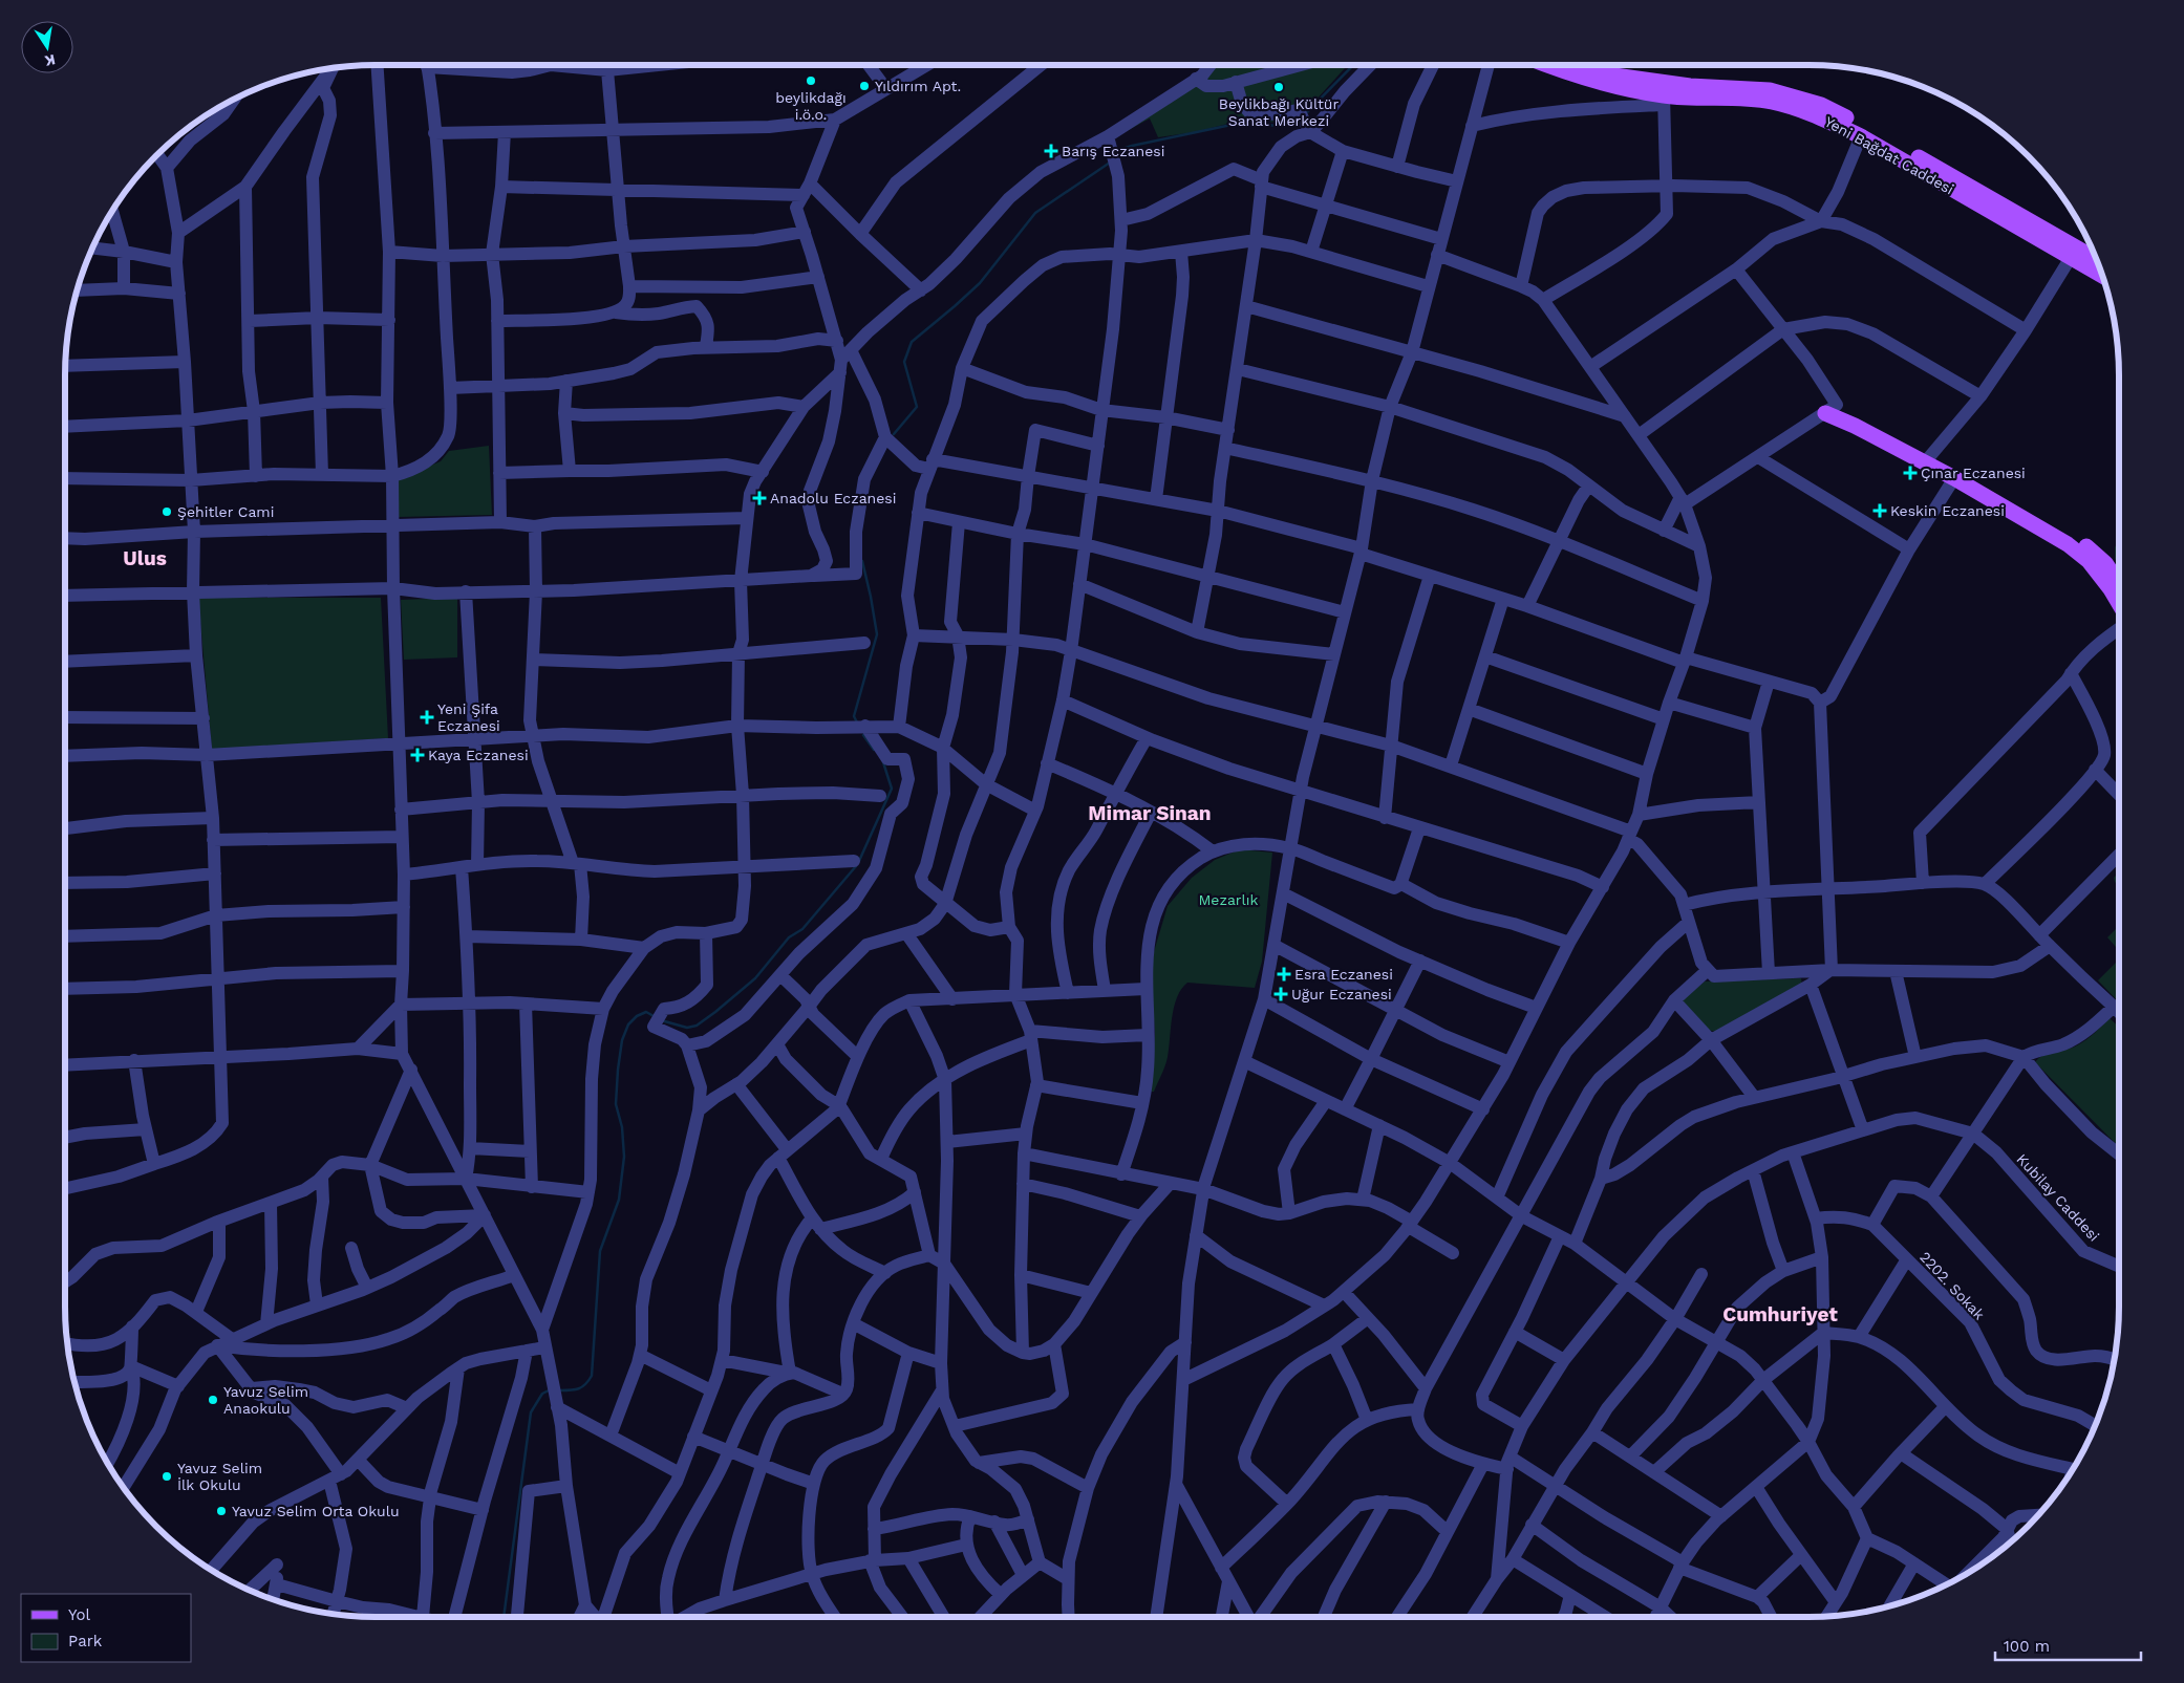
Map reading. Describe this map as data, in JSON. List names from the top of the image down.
{
  "streets": {
    "main road": ["Yeni Bağdat Caddesi"],
    "street": ["Kubilay Caddesi", "2202. Sokak"]
  },
  "districts": ["Ulus", "Mimar Sinan", "Cumhuriyet"],
  "parks": ["Mezarlık"],
  "places": {
    "other": [
      "beylikdağı i.ö.o.",
      "Yıldırım Apt.",
      "Beylikbağı Kültür Sanat Merkezi",
      "Şehitler Cami",
      "Yavuz Selim Anaokulu",
      "Yavuz Selim İlk Okulu",
      "Yavuz Selim Orta Okulu"
    ],
    "health": [
      "Barış Eczanesi",
      "Çınar Eczanesi",
      "Anadolu Eczanesi",
      "Keskin Eczanesi",
      "Yeni Şifa Eczanesi",
      "Kaya Eczanesi",
      "Esra Eczanesi",
      "Uğur Eczanesi"
    ]
  },
  "legend": ["Yol", "Park"],
  "scale_bar": "100 m",
  "north": "bottom"
}
